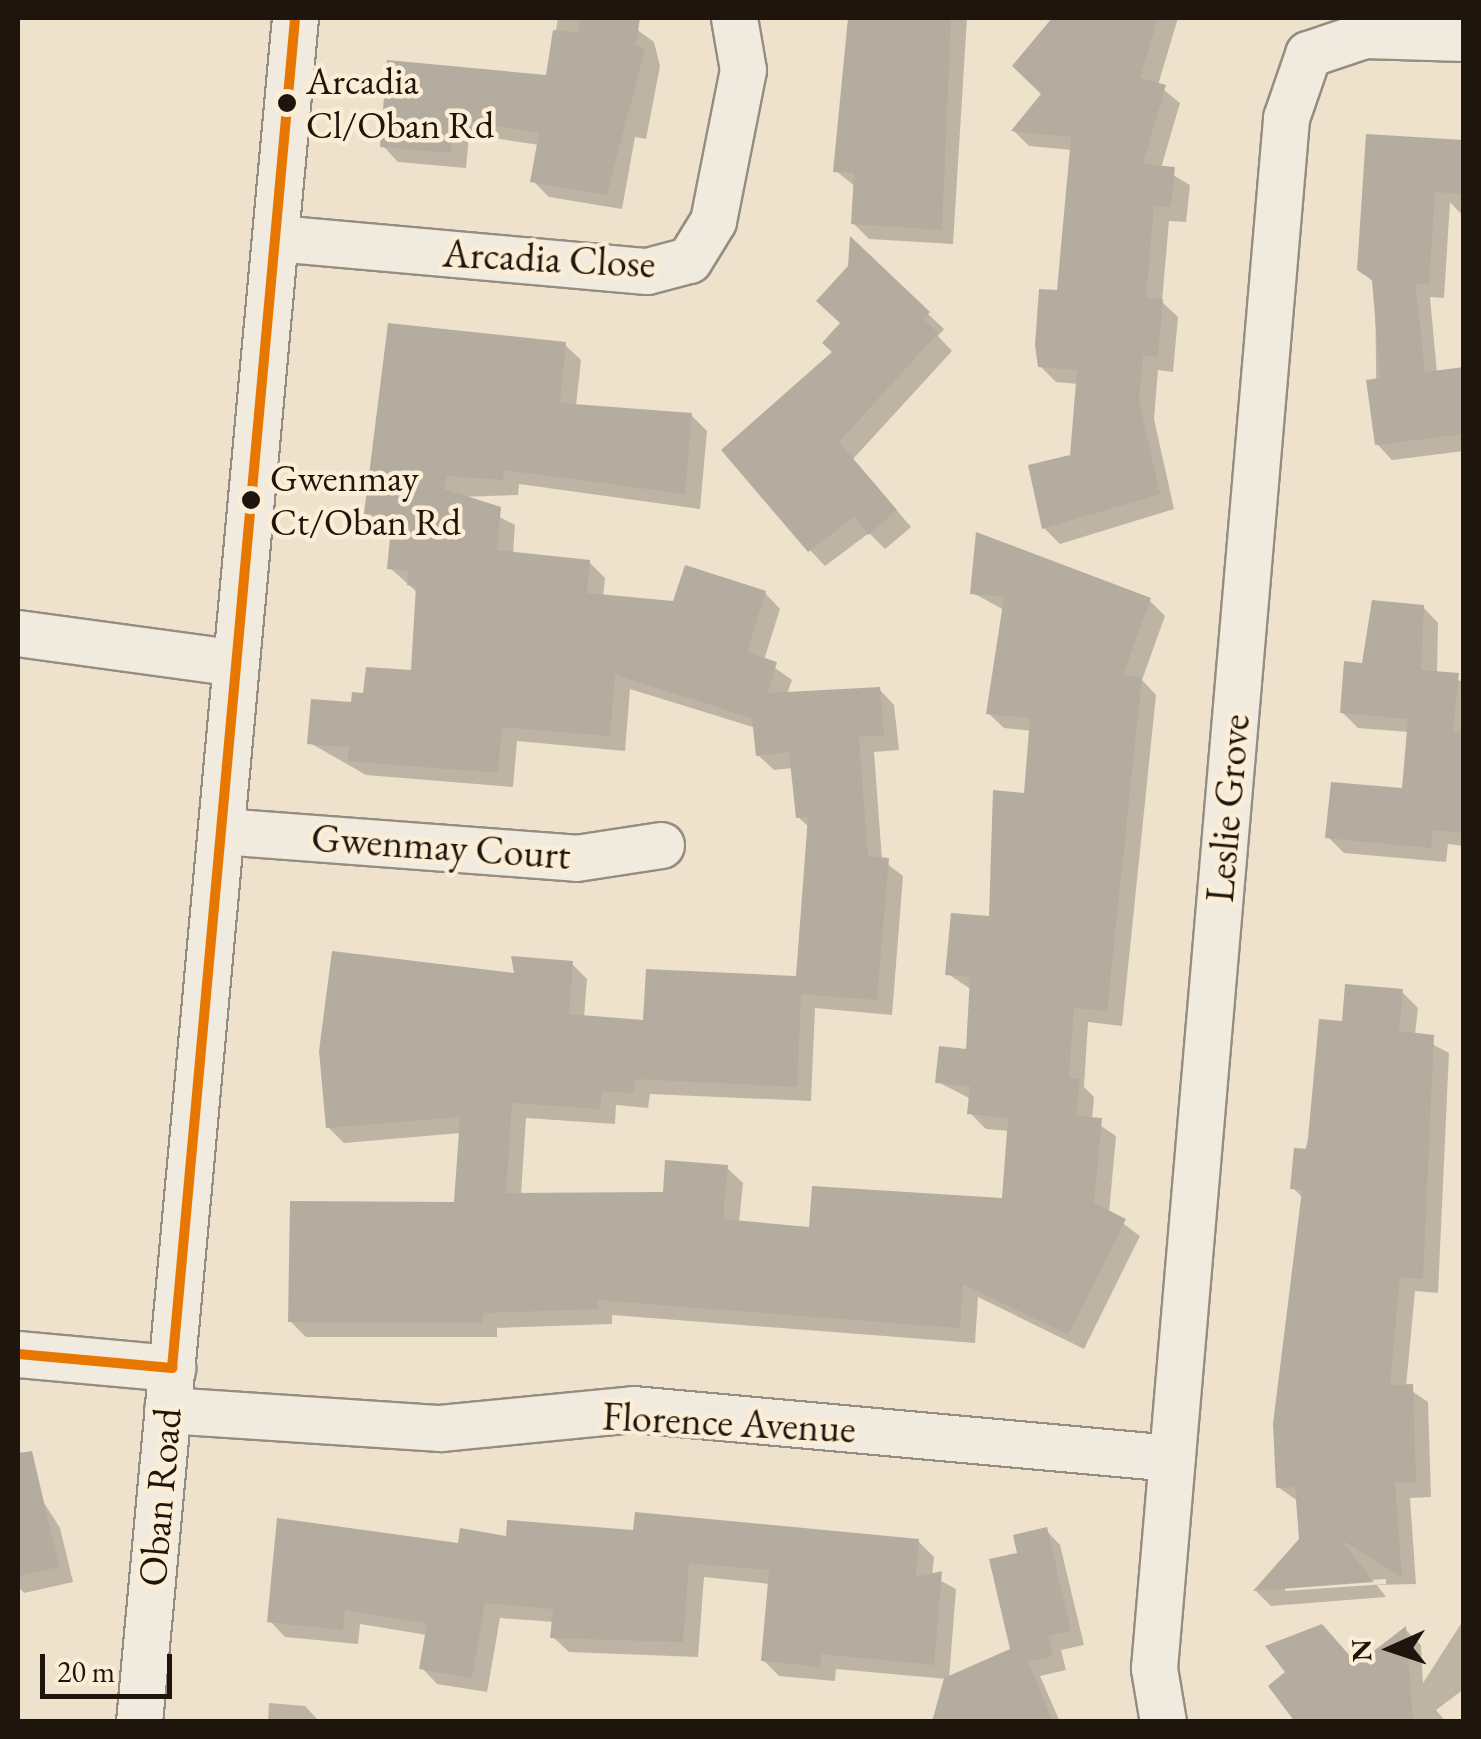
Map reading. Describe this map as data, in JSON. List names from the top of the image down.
{
  "streets": {
    "street": [
      "Arcadia Close",
      "Leslie Grove",
      "Gwenmay Court",
      "Florence Avenue",
      "Oban Road"
    ]
  },
  "crossings": [
    ["Arcadia Close", "Oban Road"],
    ["Leslie Grove", "Florence Avenue"],
    ["Gwenmay Court", "Oban Road"],
    ["Florence Avenue", "Oban Road"]
  ],
  "places": ["Arcadia Cl/Oban Rd", "Gwenmay Ct/Oban Rd"],
  "scale_bar": "20 m",
  "north": "left"
}
